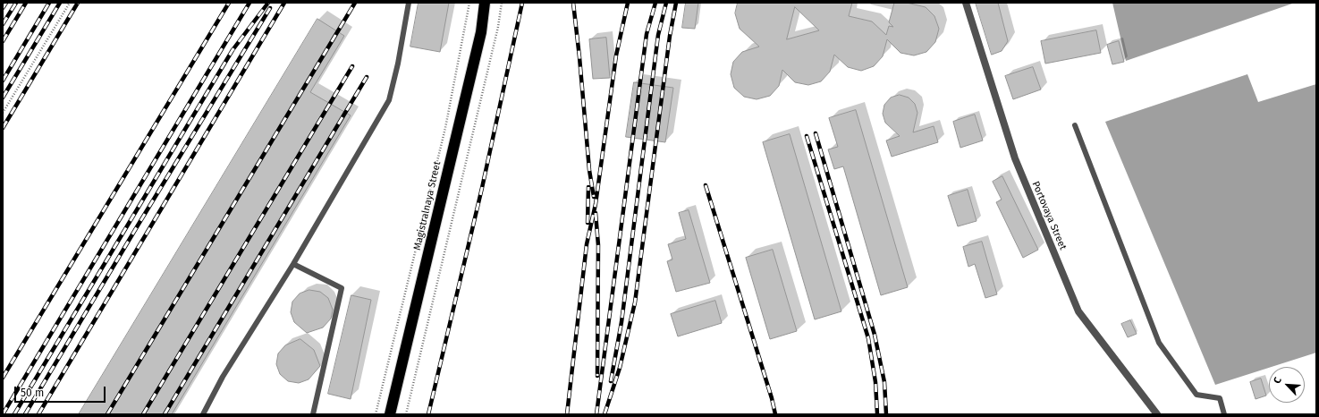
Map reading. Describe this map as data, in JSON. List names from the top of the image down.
{
  "streets": {
    "highway": ["Magistralnaya Street"],
    "street": ["Portovaya Street"]
  },
  "scale_bar": "50 m",
  "north": "top left"
}
